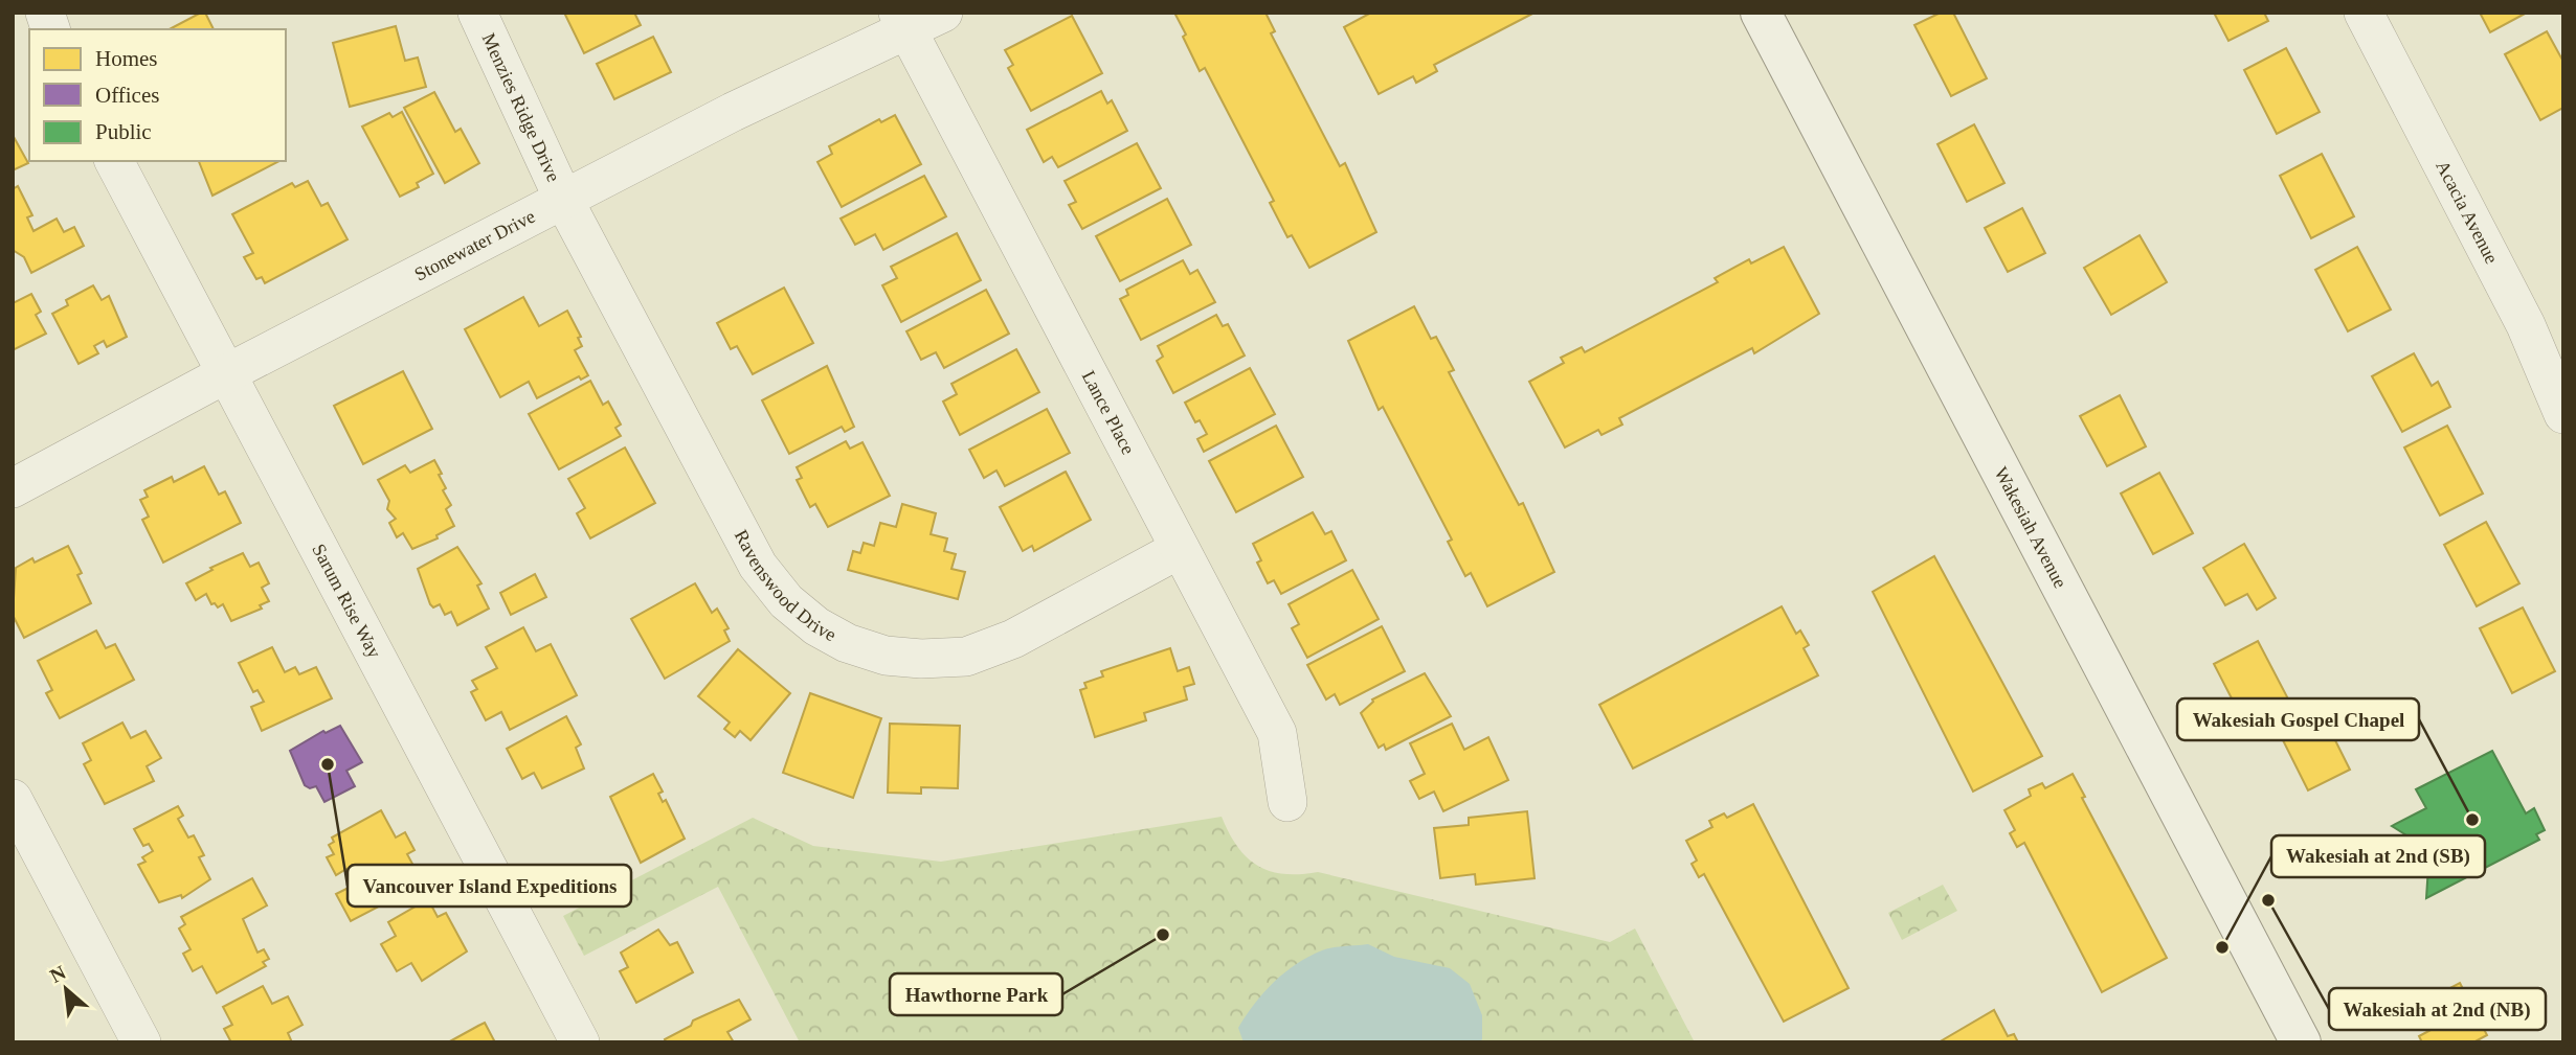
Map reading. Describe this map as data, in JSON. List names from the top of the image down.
{
  "streets": {
    "main road": ["Wakesiah Avenue"],
    "street": [
      "Menzies Ridge Drive",
      "Acacia Avenue",
      "Stonewater Drive",
      "Lance Place",
      "Ravenswood Drive",
      "Sarum Rise Way"
    ]
  },
  "crossings": [
    ["Menzies Ridge Drive", "Stonewater Drive"],
    ["Menzies Ridge Drive", "Ravenswood Drive"],
    ["Stonewater Drive", "Lance Place"],
    ["Stonewater Drive", "Ravenswood Drive"],
    ["Stonewater Drive", "Sarum Rise Way"],
    ["Lance Place", "Ravenswood Drive"]
  ],
  "places": [
    "Vancouver Island Expeditions",
    "Wakesiah Gospel Chapel",
    "Wakesiah at 2nd (NB)",
    "Hawthorne Park",
    "Wakesiah at 2nd (SB)"
  ],
  "legend": ["Homes", "Offices", "Public"],
  "north": "top left"
}
